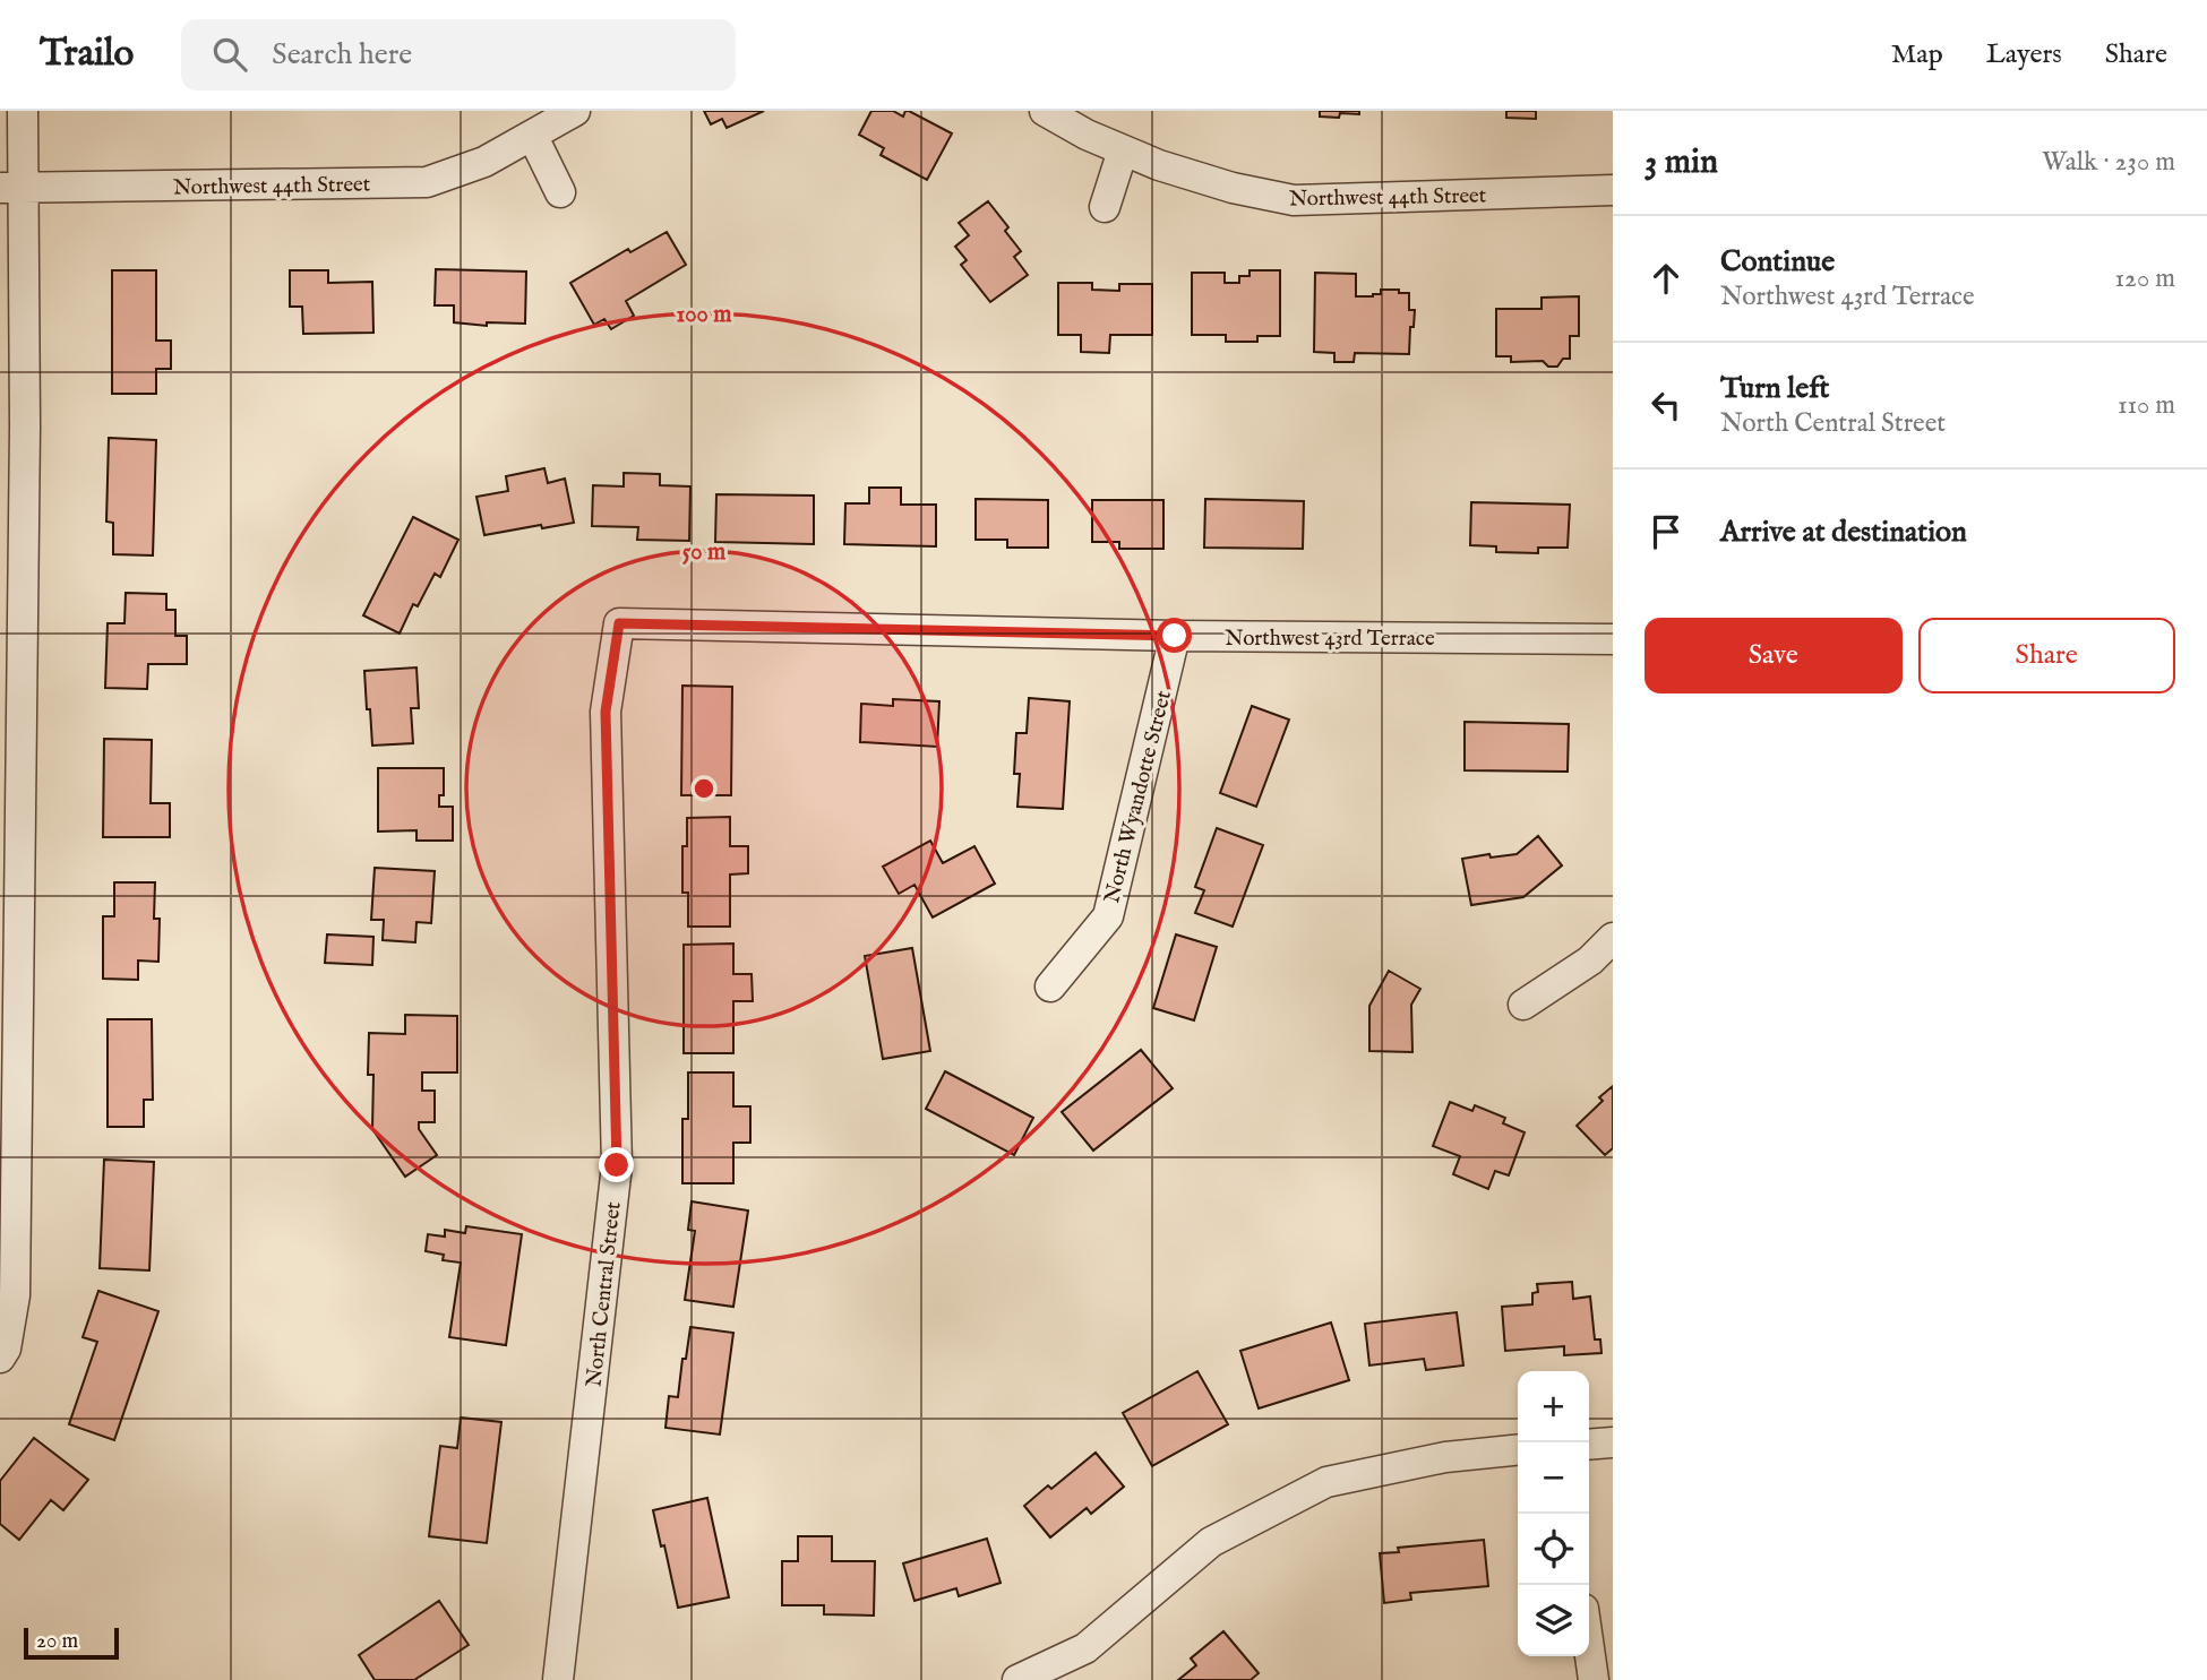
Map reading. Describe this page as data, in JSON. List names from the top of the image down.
{
  "streets": {
    "street": [
      "Northwest 44th Street",
      "Northwest 43rd Terrace",
      "North Wyandotte Street",
      "North Central Street"
    ]
  },
  "crossings": [
    ["Northwest 43rd Terrace", "North Wyandotte Street"],
    ["Northwest 43rd Terrace", "North Central Street"]
  ],
  "scale_bar": "20 m",
  "page": {
    "header": "Trailo",
    "search": "Search here",
    "nav": ["Map", "Layers", "Share"],
    "heading": ["3 min", "Walk · 230 m"],
    "list": [
      ["Continue", "Northwest 43rd Terrace", "120 m"],
      ["Turn left", "North Central Street", "110 m"],
      "Arrive at destination"
    ],
    "buttons": ["Save", "Share"],
    "map_buttons": ["+", "−"],
    "scale": "20 m"
  },
  "rings": ["100 m", "50 m"]
}
